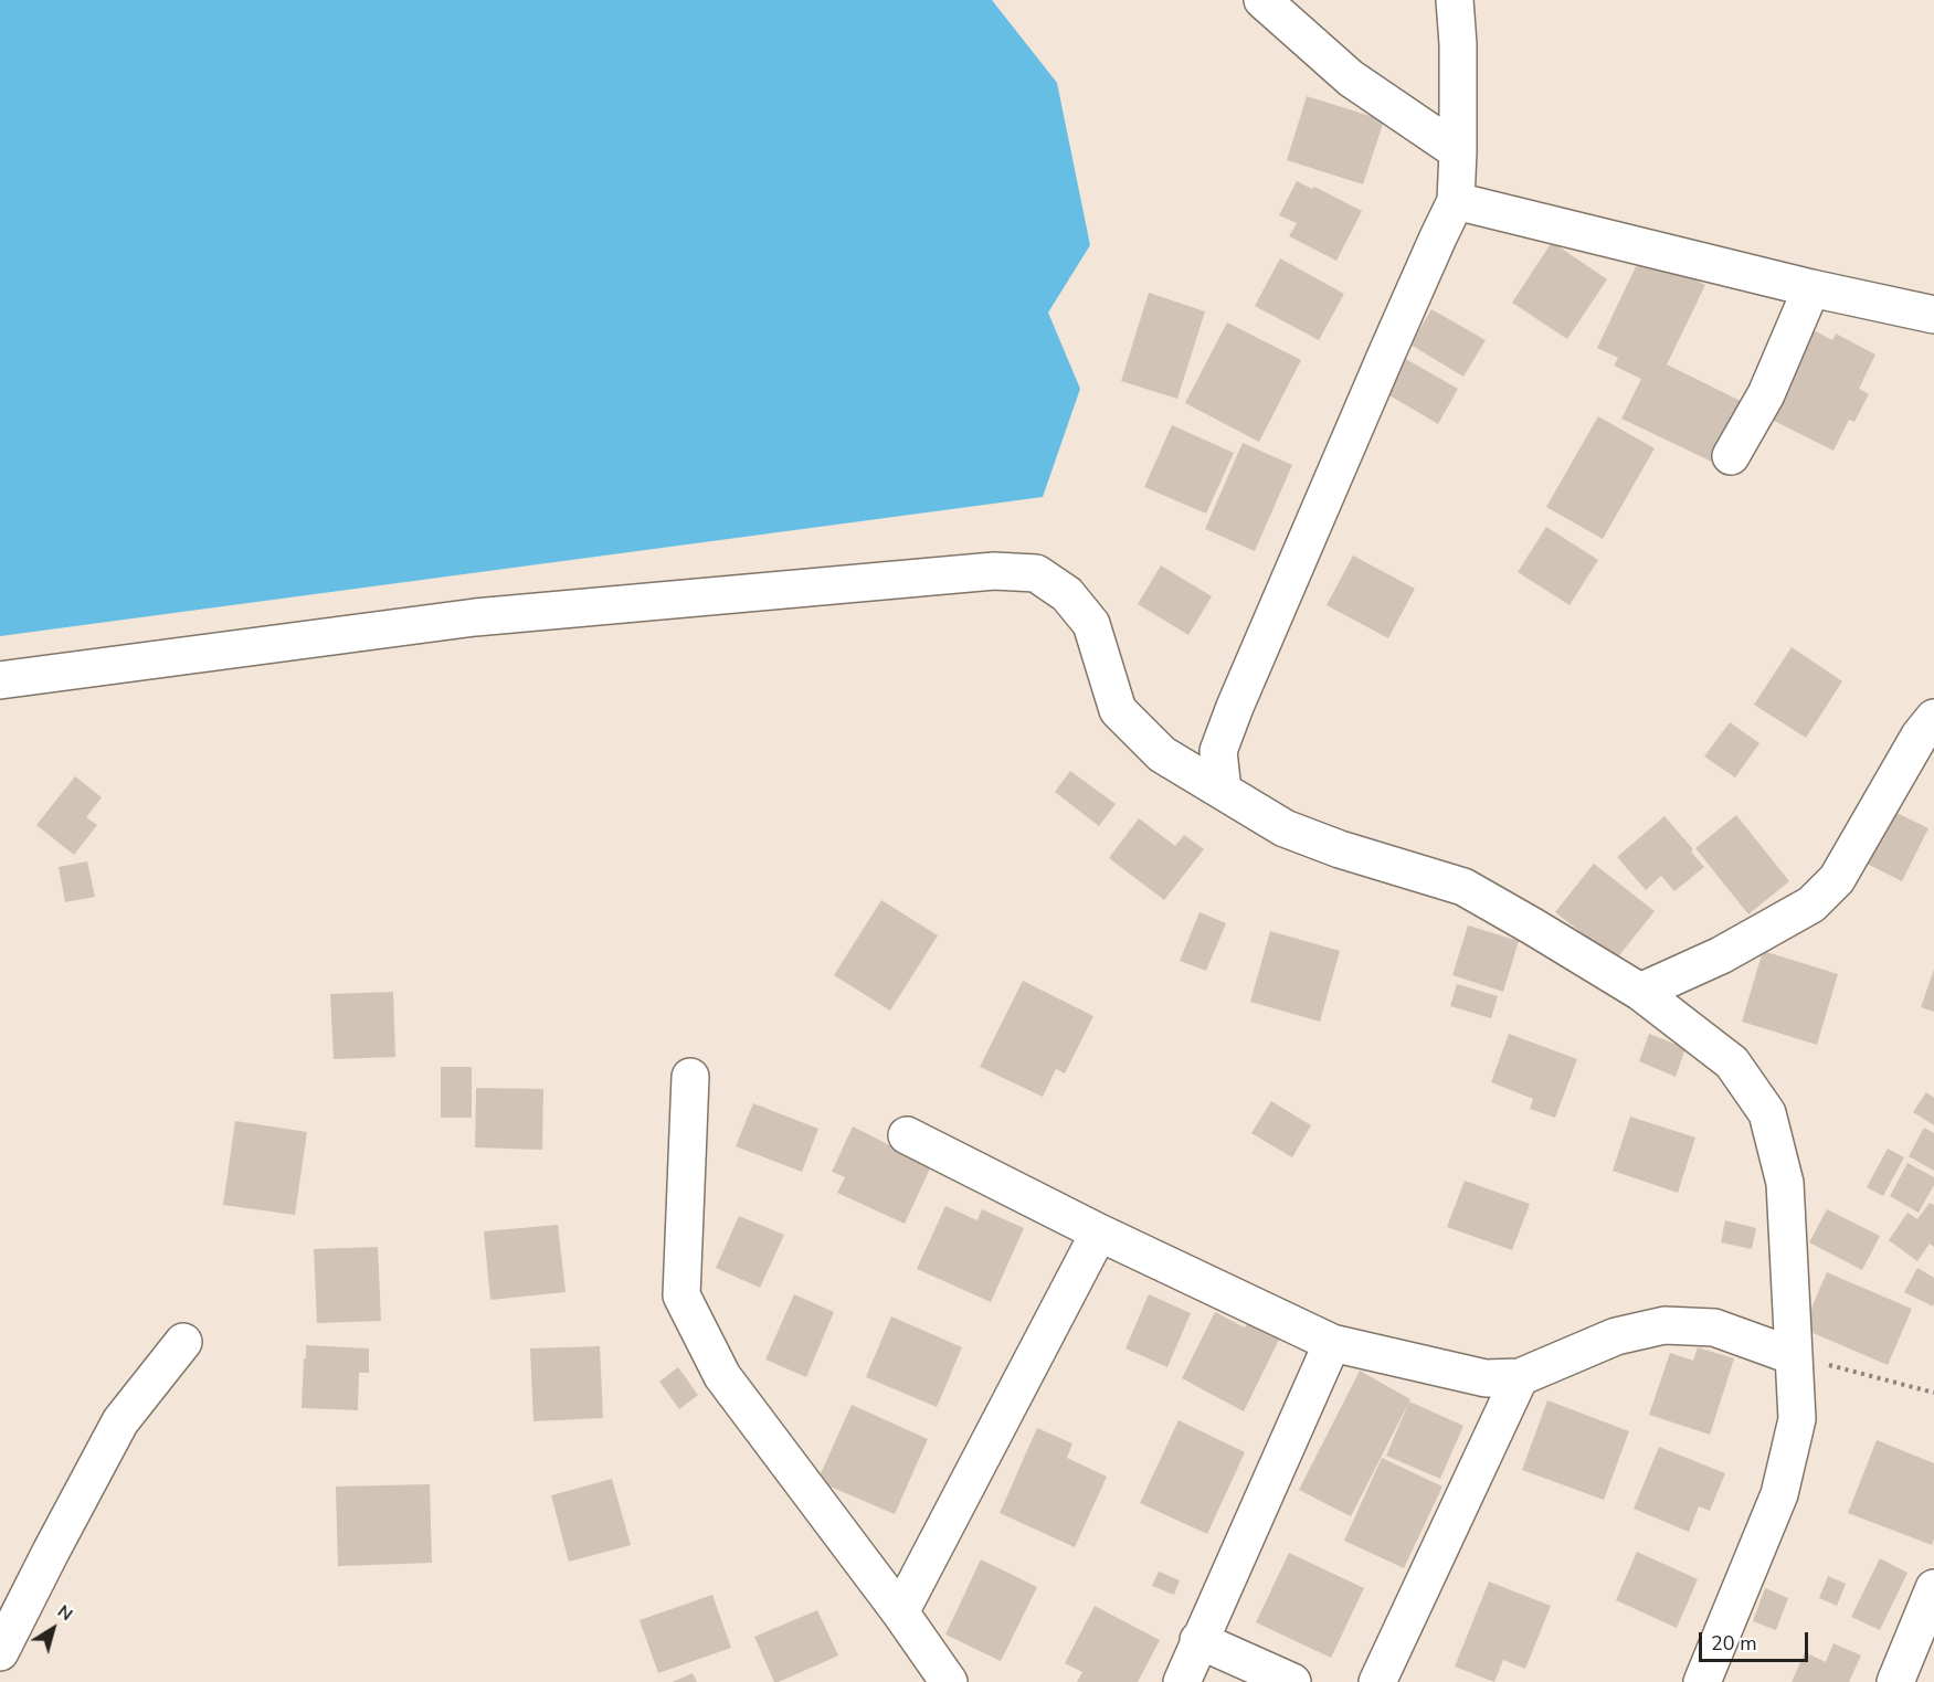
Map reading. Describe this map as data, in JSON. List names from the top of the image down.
{
  "scale_bar": "20 m",
  "north": "top right"
}
